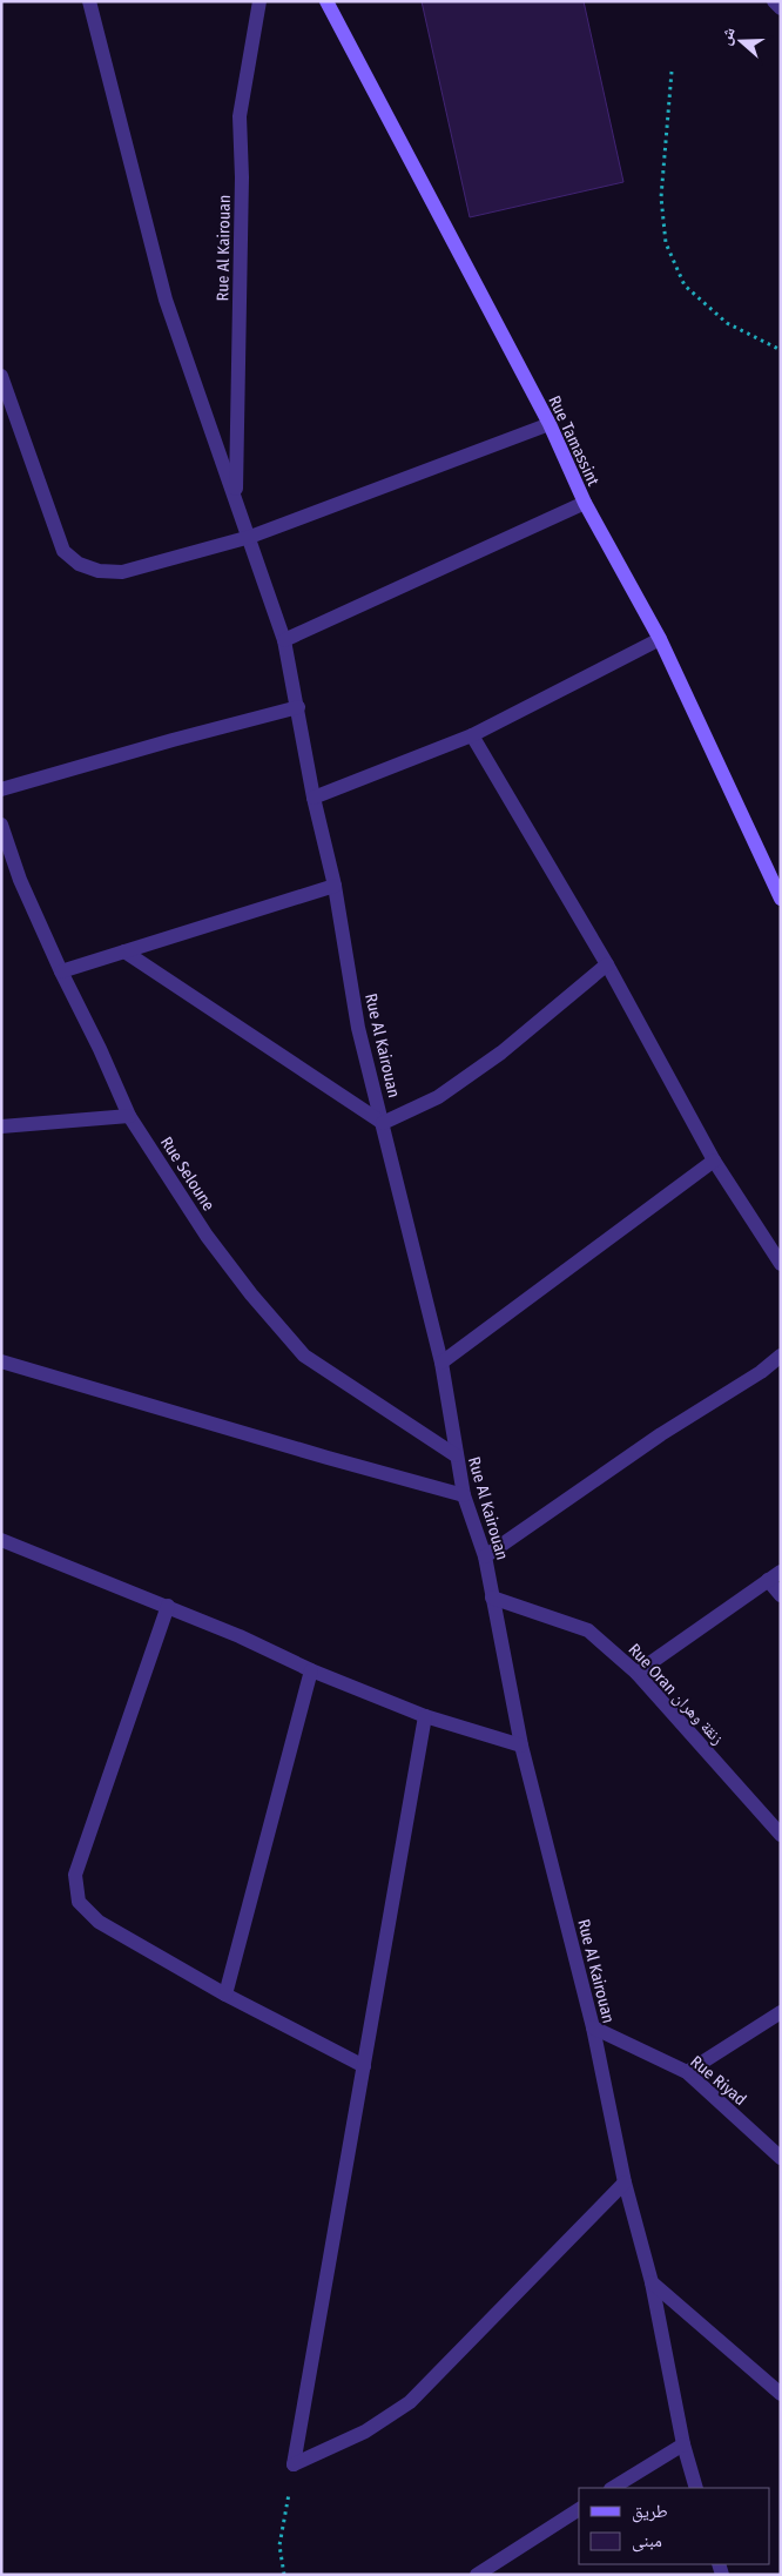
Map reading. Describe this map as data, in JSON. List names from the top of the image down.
{
  "streets": {
    "main road": ["Rue Tamassint"],
    "street": [
      "Rue Al Kairouan",
      "Rue Seloune",
      "Rue Oran زنقة وهران",
      "Rue Riyad"
    ]
  },
  "crossings": [
    ["Rue Al Kairouan", "Rue Seloune"],
    ["Rue Al Kairouan", "Rue Oran زنقة وهران"],
    ["Rue Al Kairouan", "Rue Riyad"]
  ],
  "legend": ["طريق", "مبنى"],
  "north": "left"
}
